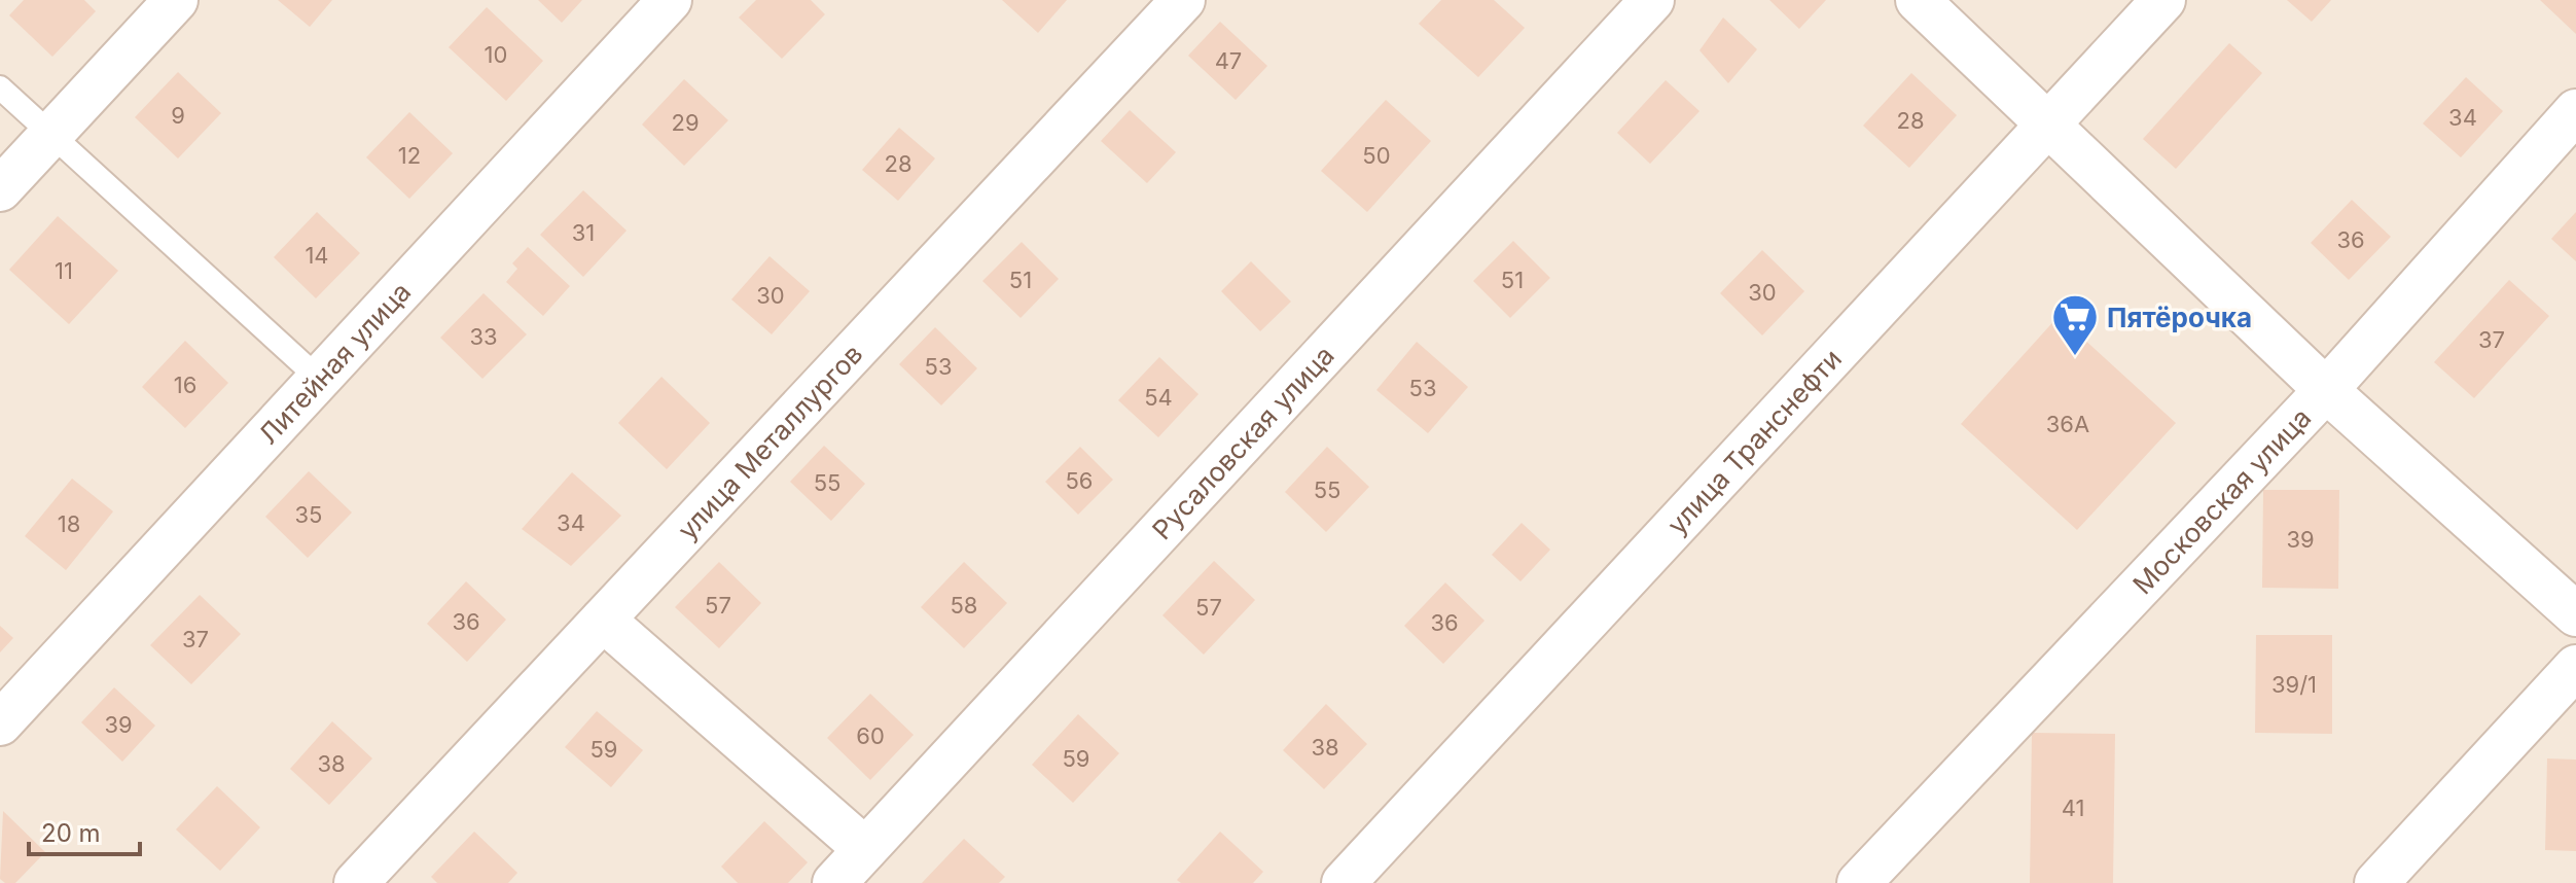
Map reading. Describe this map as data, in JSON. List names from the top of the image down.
{
  "streets": {
    "street": [
      "Литейная улица",
      "улица Металлургов",
      "Русаловская улица",
      "улица Транснефти",
      "Московская улица"
    ]
  },
  "places": {
    "supermarket": ["Пятёрочка"]
  },
  "house_numbers": [
    "10",
    "47",
    "9",
    "34",
    "28",
    "29",
    "12",
    "50",
    "28",
    "31",
    "36",
    "14",
    "11",
    "51",
    "51",
    "30",
    "30",
    "33",
    "37",
    "53",
    "16",
    "53",
    "54",
    "36А",
    "56",
    "55",
    "55",
    "35",
    "34",
    "18",
    "39",
    "57",
    "58",
    "57",
    "36",
    "36",
    "37",
    "39/1",
    "39",
    "60",
    "38",
    "59",
    "59",
    "38",
    "41"
  ],
  "scale_bar": "20 m"
}
